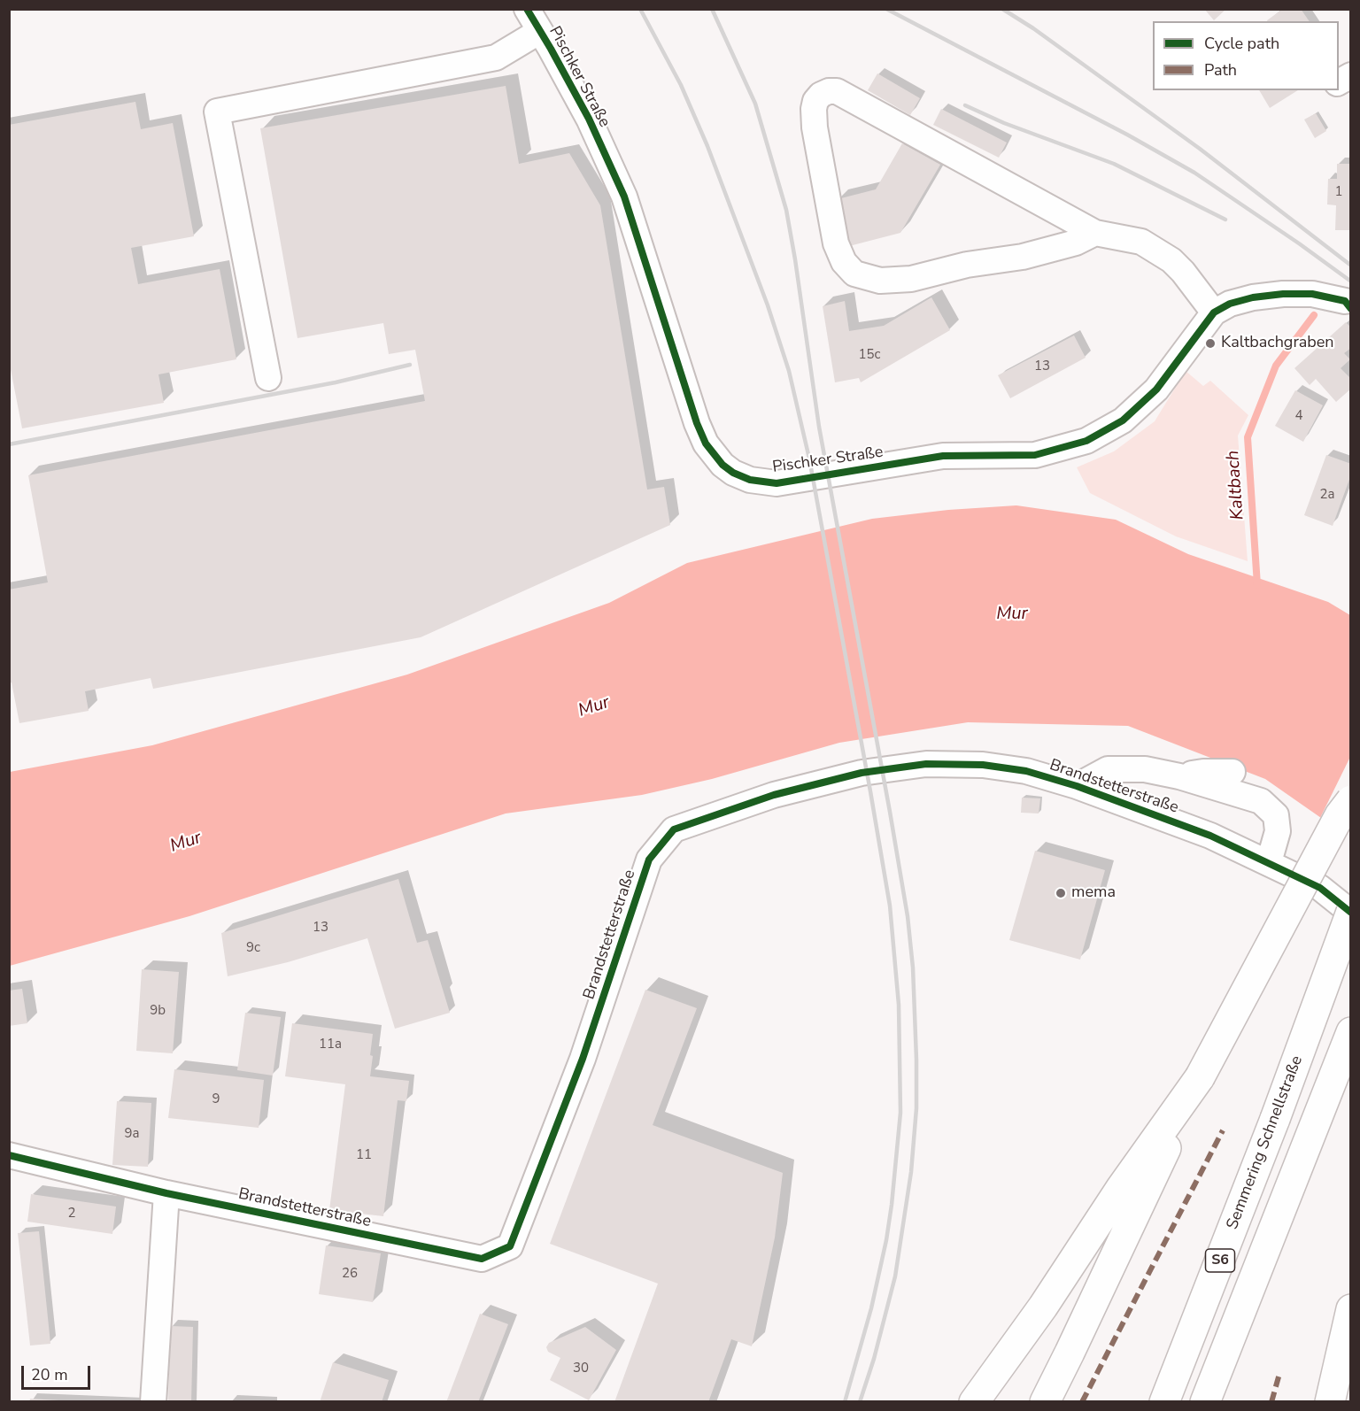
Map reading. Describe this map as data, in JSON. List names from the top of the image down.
{
  "streets": {
    "highway": ["Semmering Schnellstraße", "S6"],
    "street": ["Pischker Straße", "Brandstetterstraße"]
  },
  "crossings": [
    ["Brandstetterstraße", "Semmering Schnellstraße"]
  ],
  "water": ["Kaltbach", "Mur"],
  "places": ["Kaltbachgraben", "mema"],
  "house_numbers": [
    "1",
    "15c",
    "13",
    "4",
    "2a",
    "13",
    "9c",
    "9b",
    "11a",
    "9",
    "9a",
    "11",
    "2",
    "26",
    "30"
  ],
  "legend": ["Cycle path", "Path"],
  "scale_bar": "20 m"
}
